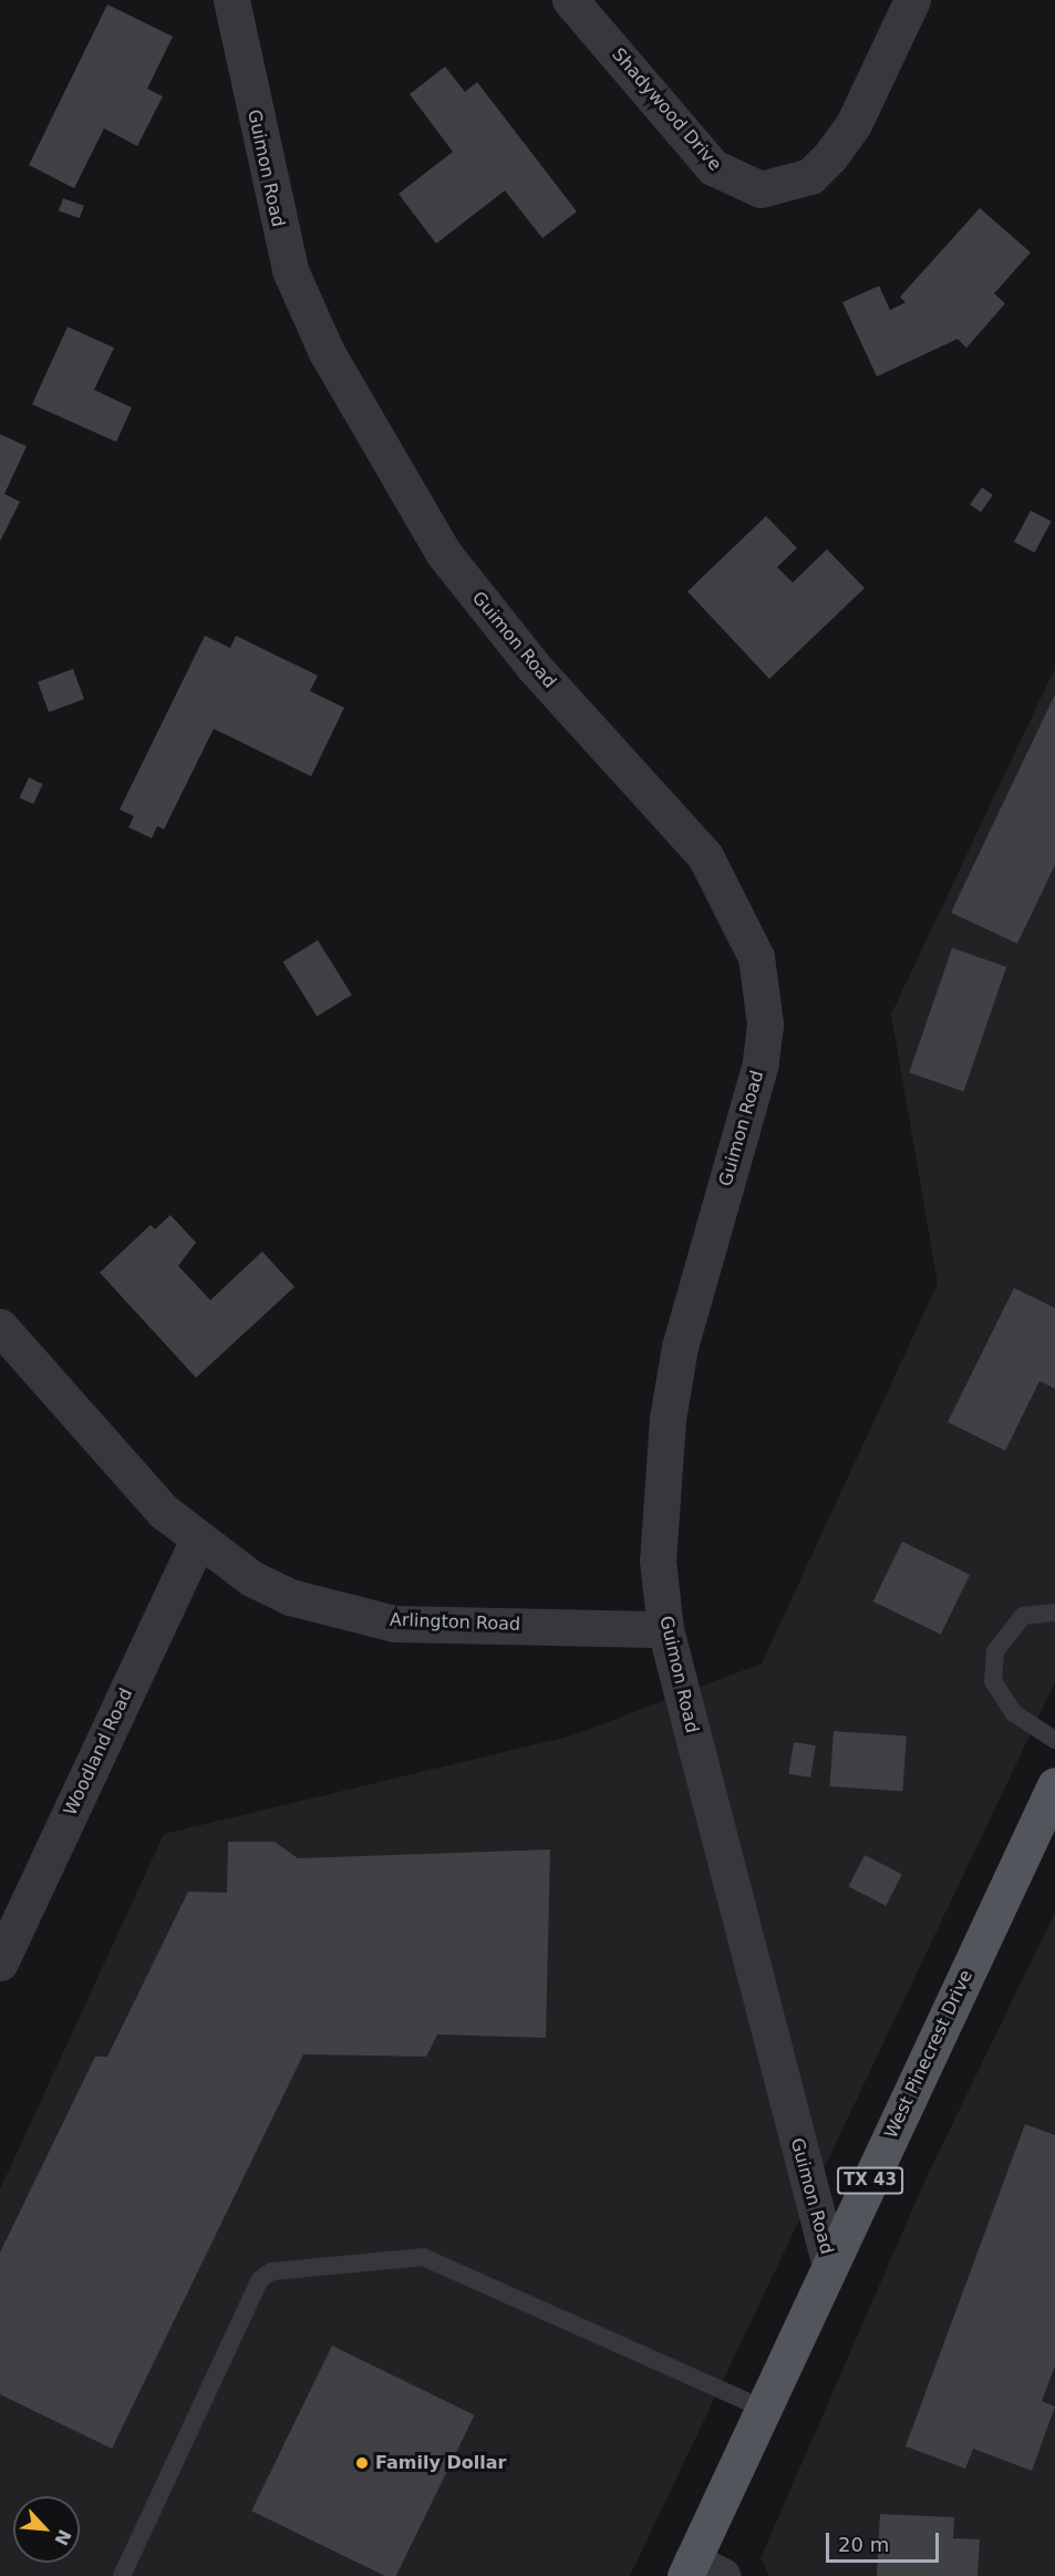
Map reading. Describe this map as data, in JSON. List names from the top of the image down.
{
  "streets": {
    "main road": ["West Pinecrest Drive", "TX 43"],
    "street": [
      "Shadywood Drive",
      "Guimon Road",
      "Arlington Road",
      "Woodland Road"
    ]
  },
  "crossings": [
    ["Guimon Road", "Arlington Road"],
    ["Guimon Road", "West Pinecrest Drive"],
    ["Arlington Road", "Woodland Road"]
  ],
  "places": ["Family Dollar"],
  "scale_bar": "20 m",
  "north": "bottom right"
}
